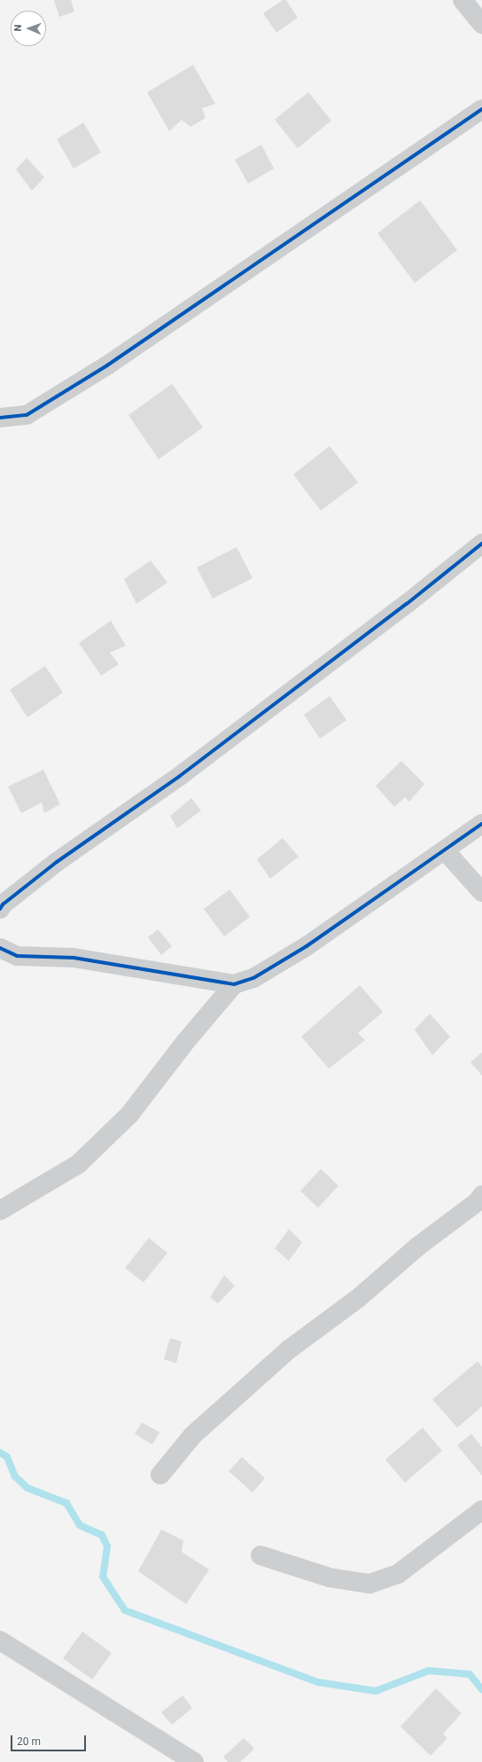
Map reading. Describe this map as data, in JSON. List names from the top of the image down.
{
  "scale_bar": "20 m",
  "north": "left"
}
